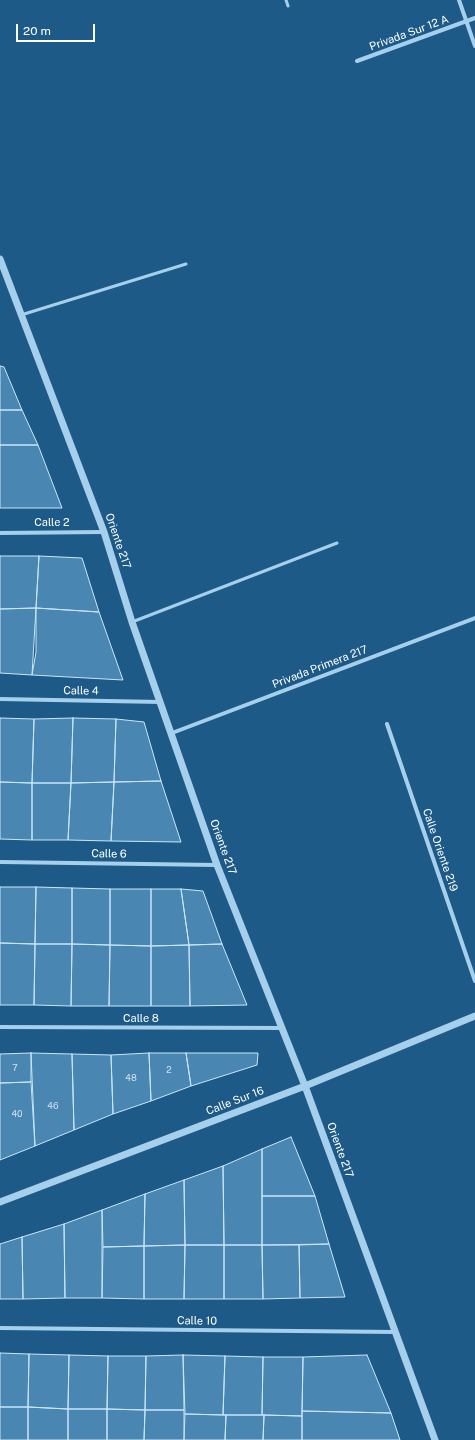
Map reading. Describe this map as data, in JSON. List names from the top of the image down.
{
  "streets": {
    "street": [
      "Privada Sur 12 A",
      "Calle 2",
      "Oriente 217",
      "Privada Primera 217",
      "Calle 4",
      "Calle Oriente 219",
      "Calle 6",
      "Calle 8",
      "Calle Sur 16",
      "Calle 10"
    ]
  },
  "crossings": [
    ["Calle 2", "Oriente 217"],
    ["Oriente 217", "Privada Primera 217"],
    ["Oriente 217", "Calle 4"],
    ["Oriente 217", "Calle 6"],
    ["Oriente 217", "Calle 8"],
    ["Oriente 217", "Calle Sur 16"],
    ["Oriente 217", "Calle 10"]
  ],
  "house_numbers": [
    "7",
    "2",
    "48",
    "46",
    "40"
  ],
  "scale_bar": "20 m"
}
